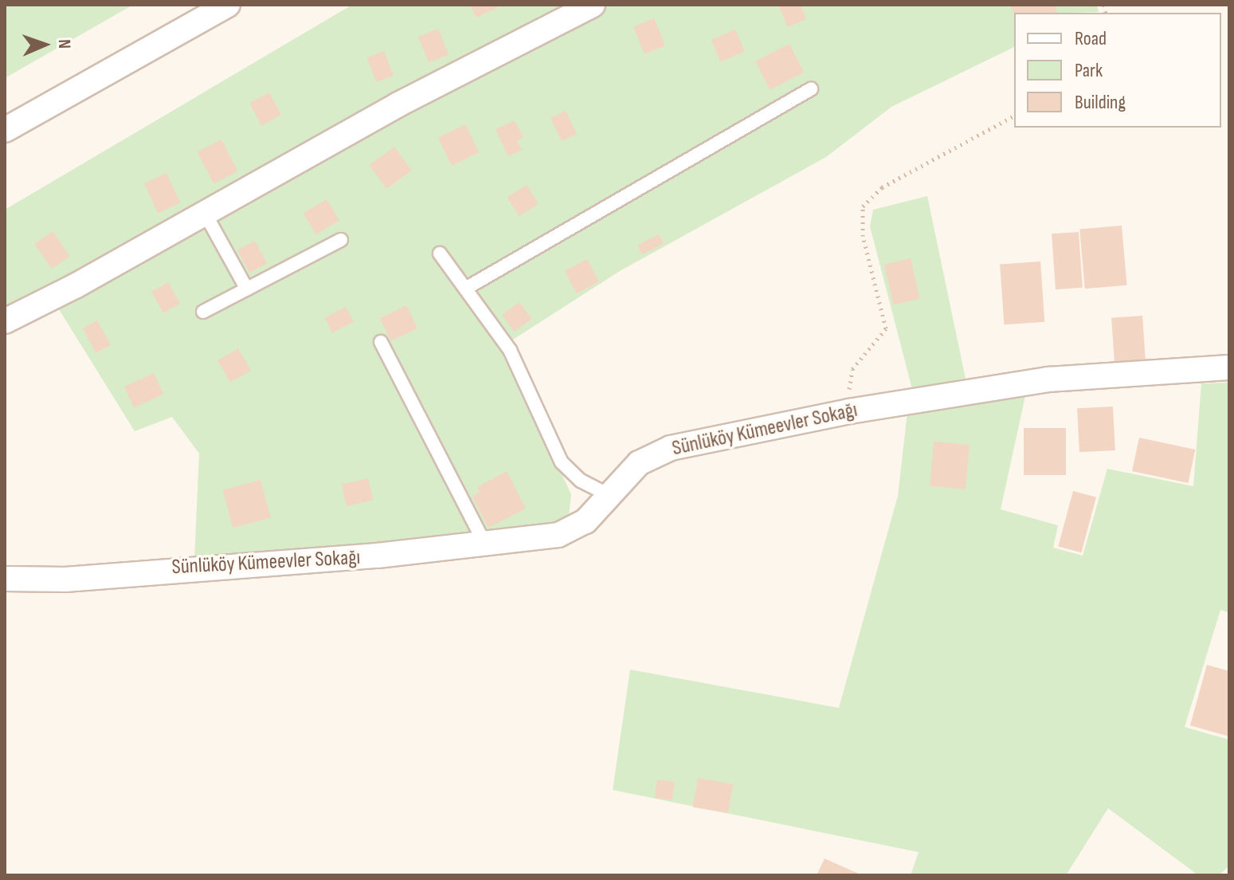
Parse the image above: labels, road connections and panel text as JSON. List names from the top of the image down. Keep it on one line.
{"streets":{"street":["Sünlüköy Kümeevler Sokağı"]},"legend":["Road","Park","Building"],"north":"right"}
